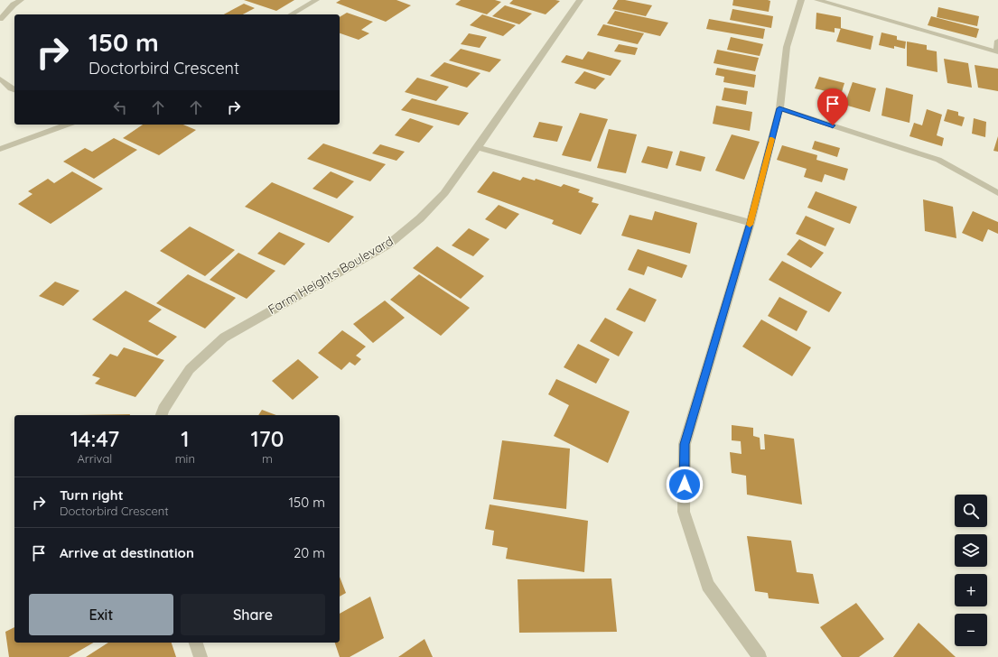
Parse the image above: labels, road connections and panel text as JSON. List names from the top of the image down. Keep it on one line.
{"streets":{"street":["Farm Heights Boulevard"]},"page":{"turn":["150 m","Doctorbird Crescent"],"eta":["14:47","Arrival","1","min","170","m"],"list":[{"name":"Turn right","note":"Doctorbird Crescent","value":"150 m"},{"name":"Arrive at destination","value":"20 m"}],"map_buttons":["+","−"],"buttons":["Exit","Share"]}}
